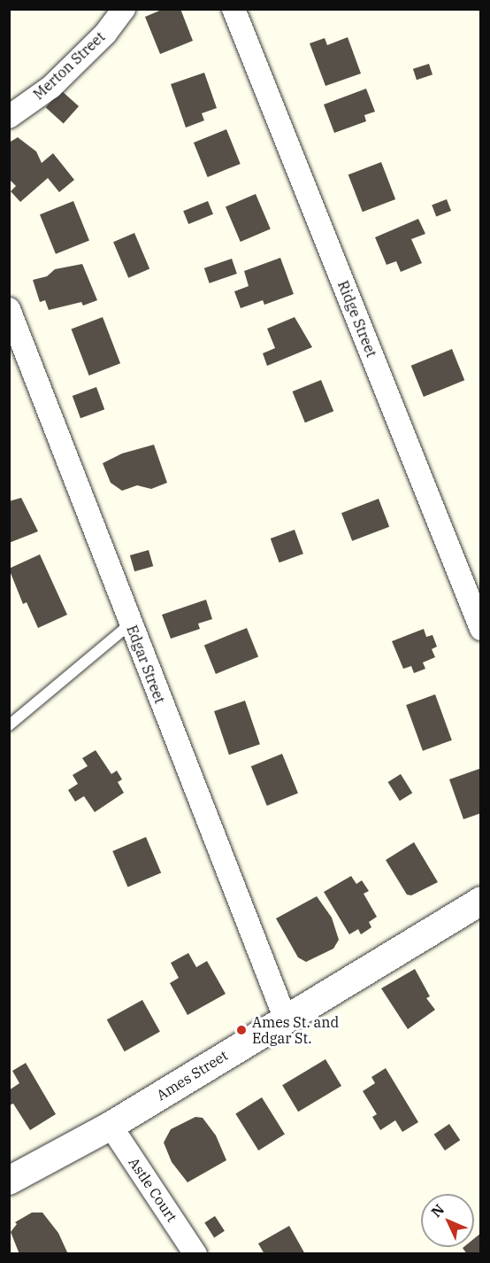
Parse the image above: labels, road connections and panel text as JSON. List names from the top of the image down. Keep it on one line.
{"streets":{"street":["Merton Street","Ridge Street","Edgar Street","Ames Street","Astle Court"]},"crossings":[["Edgar Street","Ames Street"],["Ames Street","Astle Court"]],"places":["Ames St. and Edgar St."],"north":"top left"}
